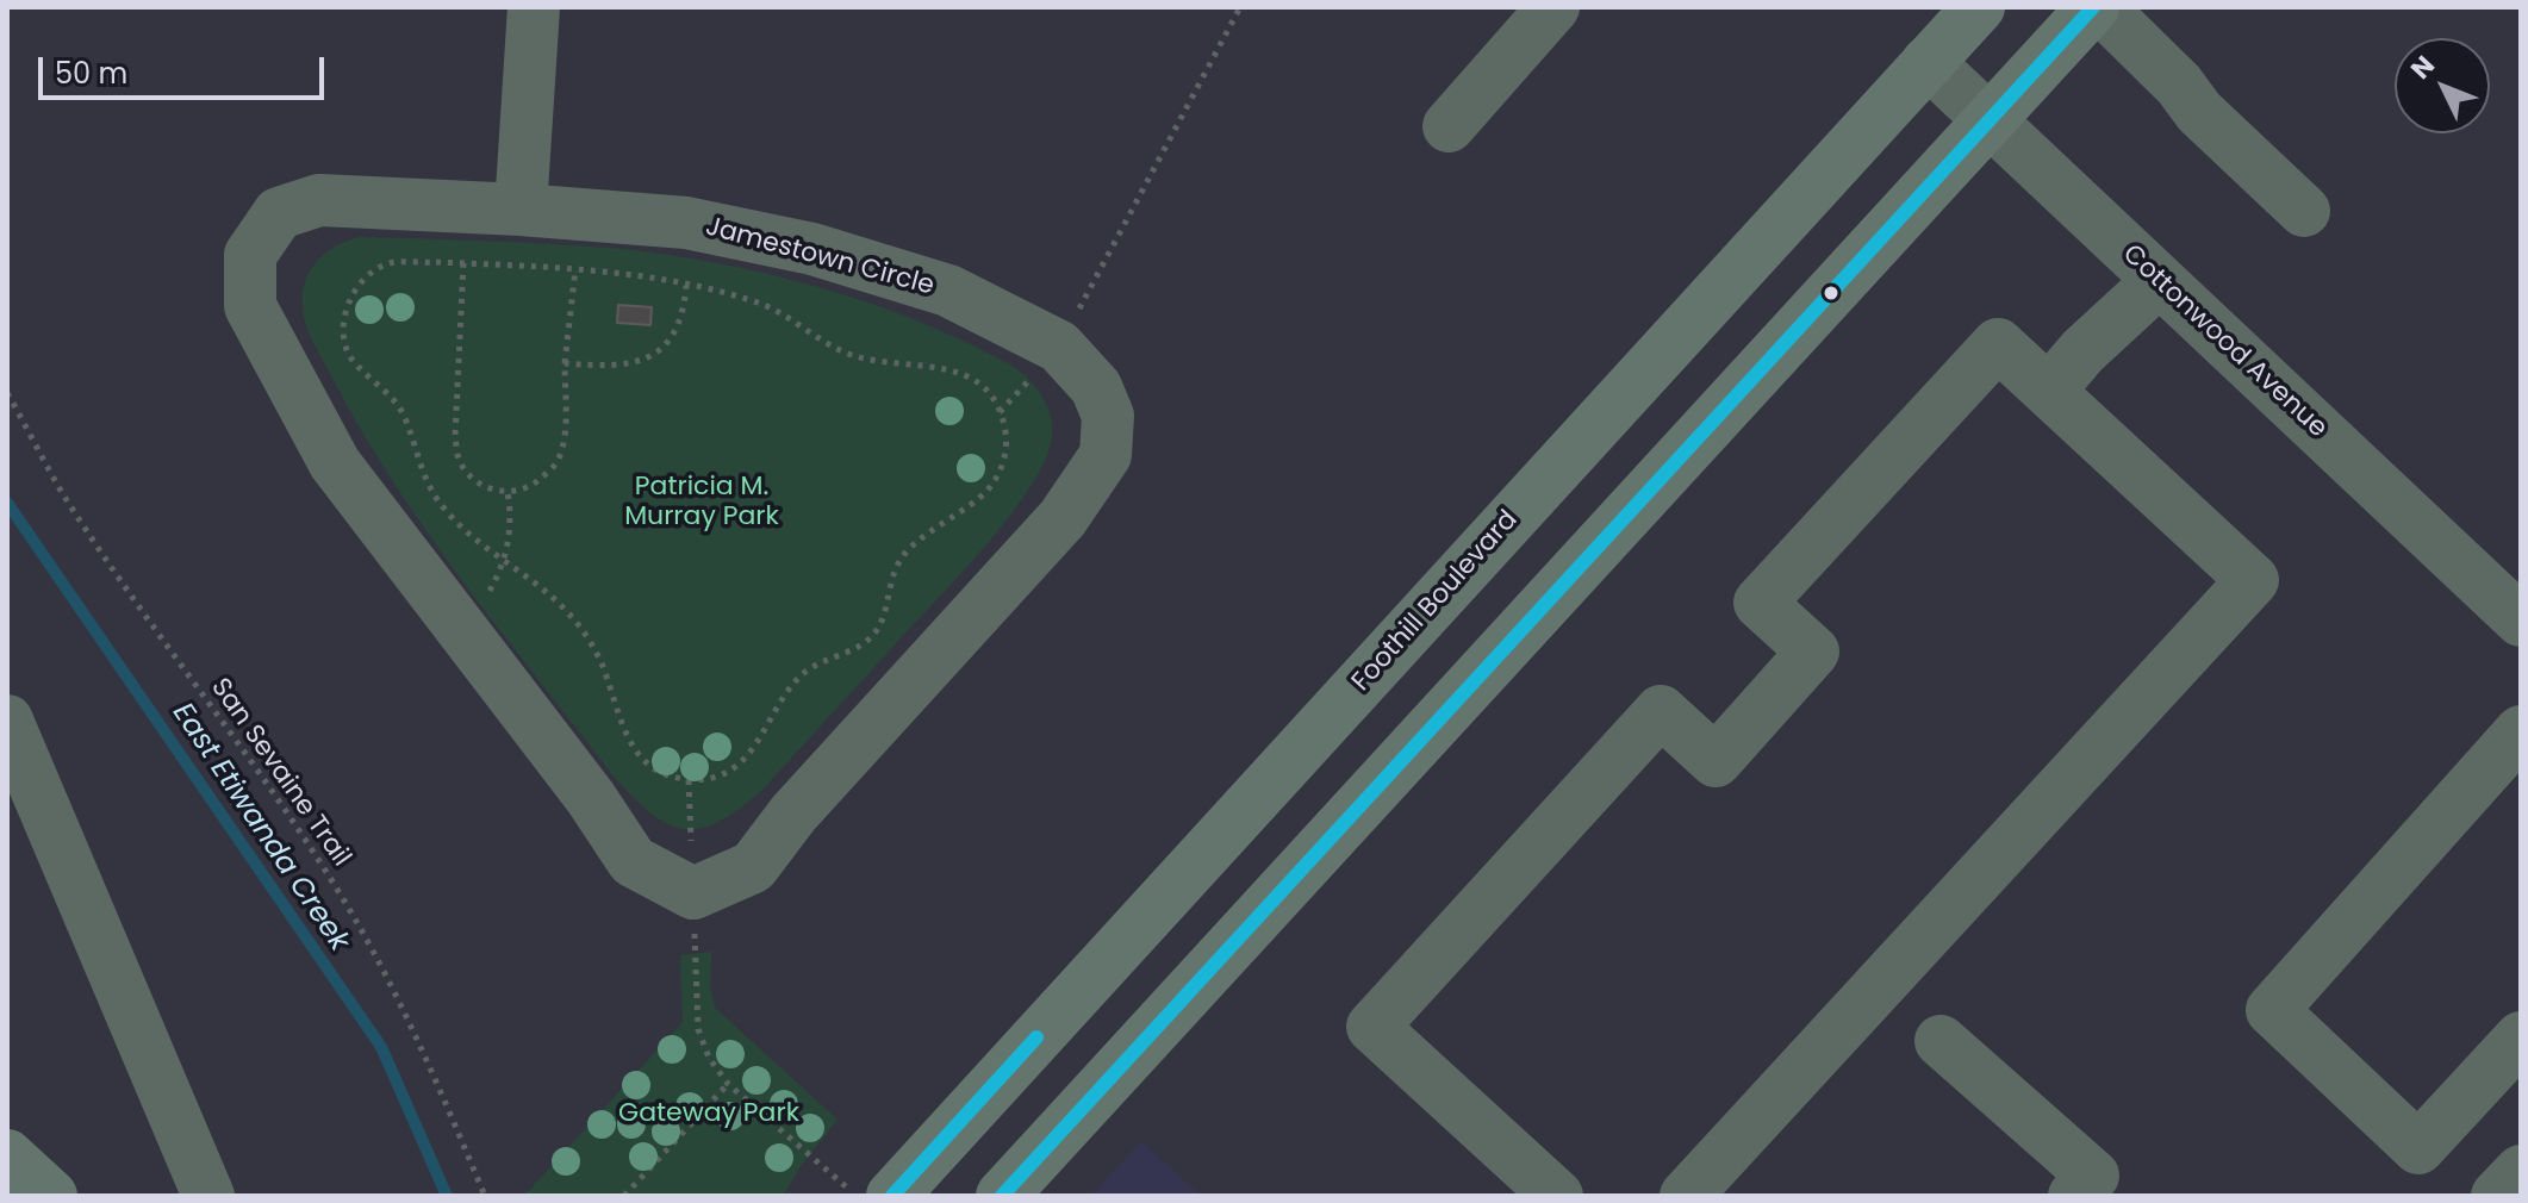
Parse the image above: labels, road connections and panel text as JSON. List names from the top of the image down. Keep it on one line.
{"streets":{"main road":["Foothill Boulevard"],"street":["Jamestown Circle","Cottonwood Avenue"],"path":["San Sevaine Trail"]},"crossings":[["Cottonwood Avenue","Foothill Boulevard"]],"water":["East Etiwanda Creek"],"parks":["Patricia M. Murray Park","Gateway Park"],"scale_bar":"50 m","north":"top left"}
